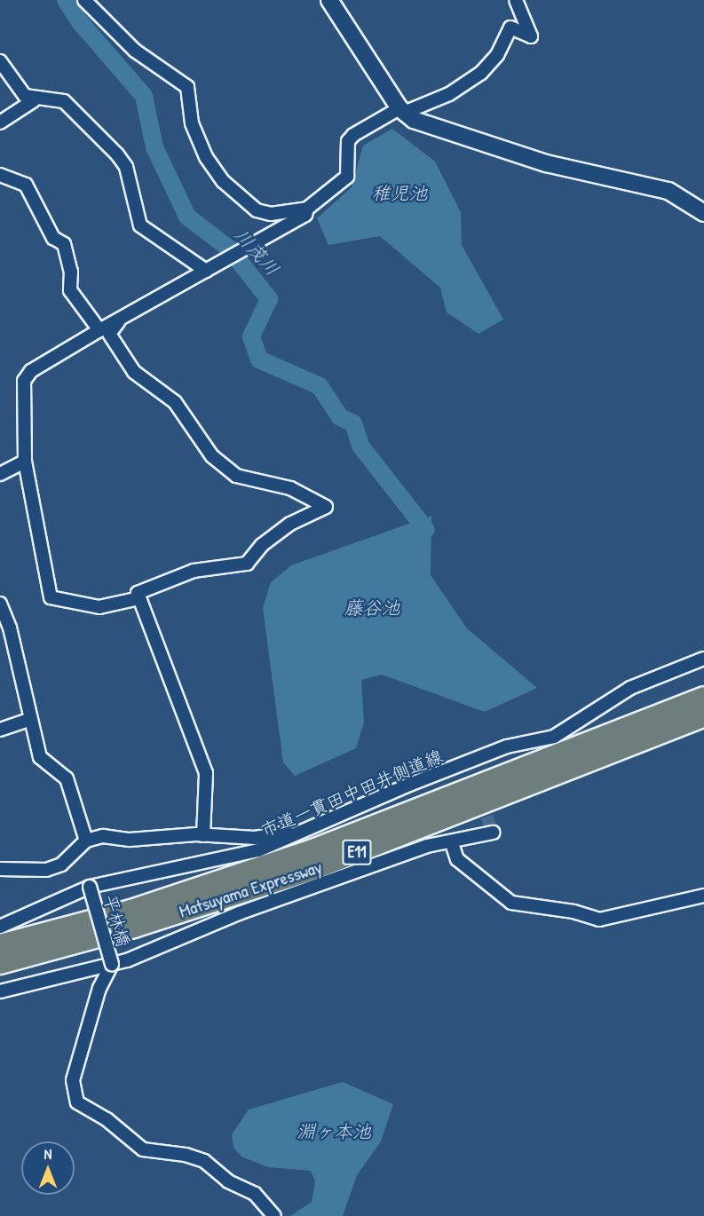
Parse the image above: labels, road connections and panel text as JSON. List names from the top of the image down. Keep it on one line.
{"streets":{"highway":["E11","Matsuyama Expressway"],"street":["市道一貫田中田井側道線","平林橋"]},"crossings":[["市道一貫田中田井側道線","平林橋"]],"water":["稚児池","川茂川","藤谷池","淵ヶ本池"],"north":"top"}
